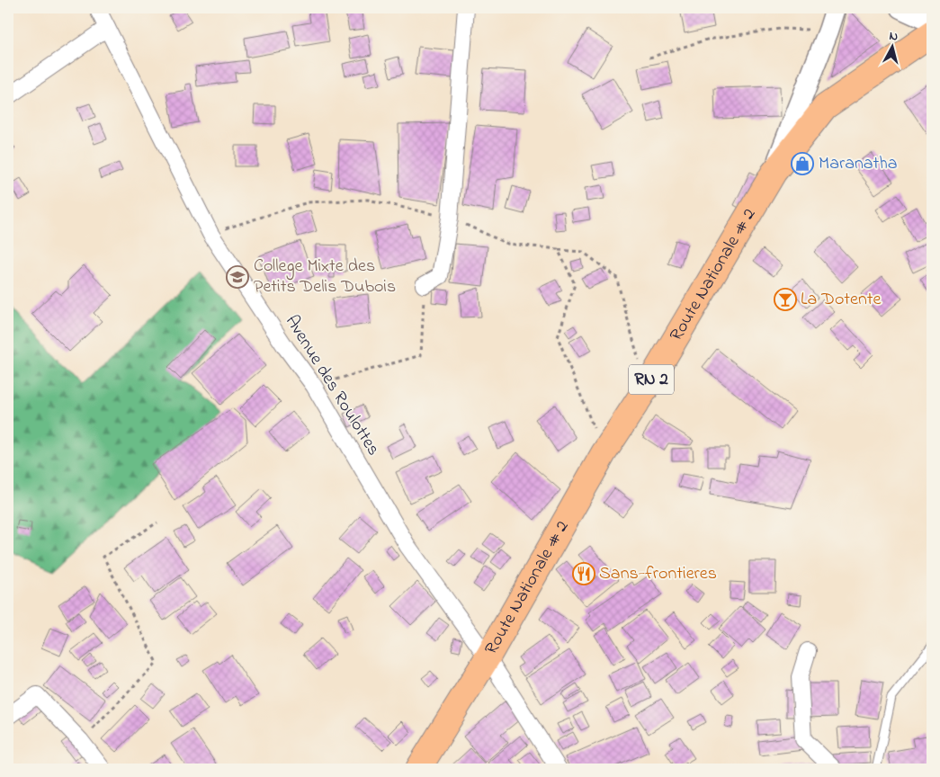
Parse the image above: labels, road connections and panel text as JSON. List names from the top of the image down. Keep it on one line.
{"streets":{"main road":["Route Nationale # 2","RN 2"],"street":["Avenue des Roulottes"]},"crossings":[["Route Nationale # 2","Avenue des Roulottes"]],"places":{"shop":["Maranatha"],"school or university":["College Mixte des Petits Delis Dubois"],"bar":["La Dotente"],"restaurant":["Sans-frontieres"]},"north":"top"}
